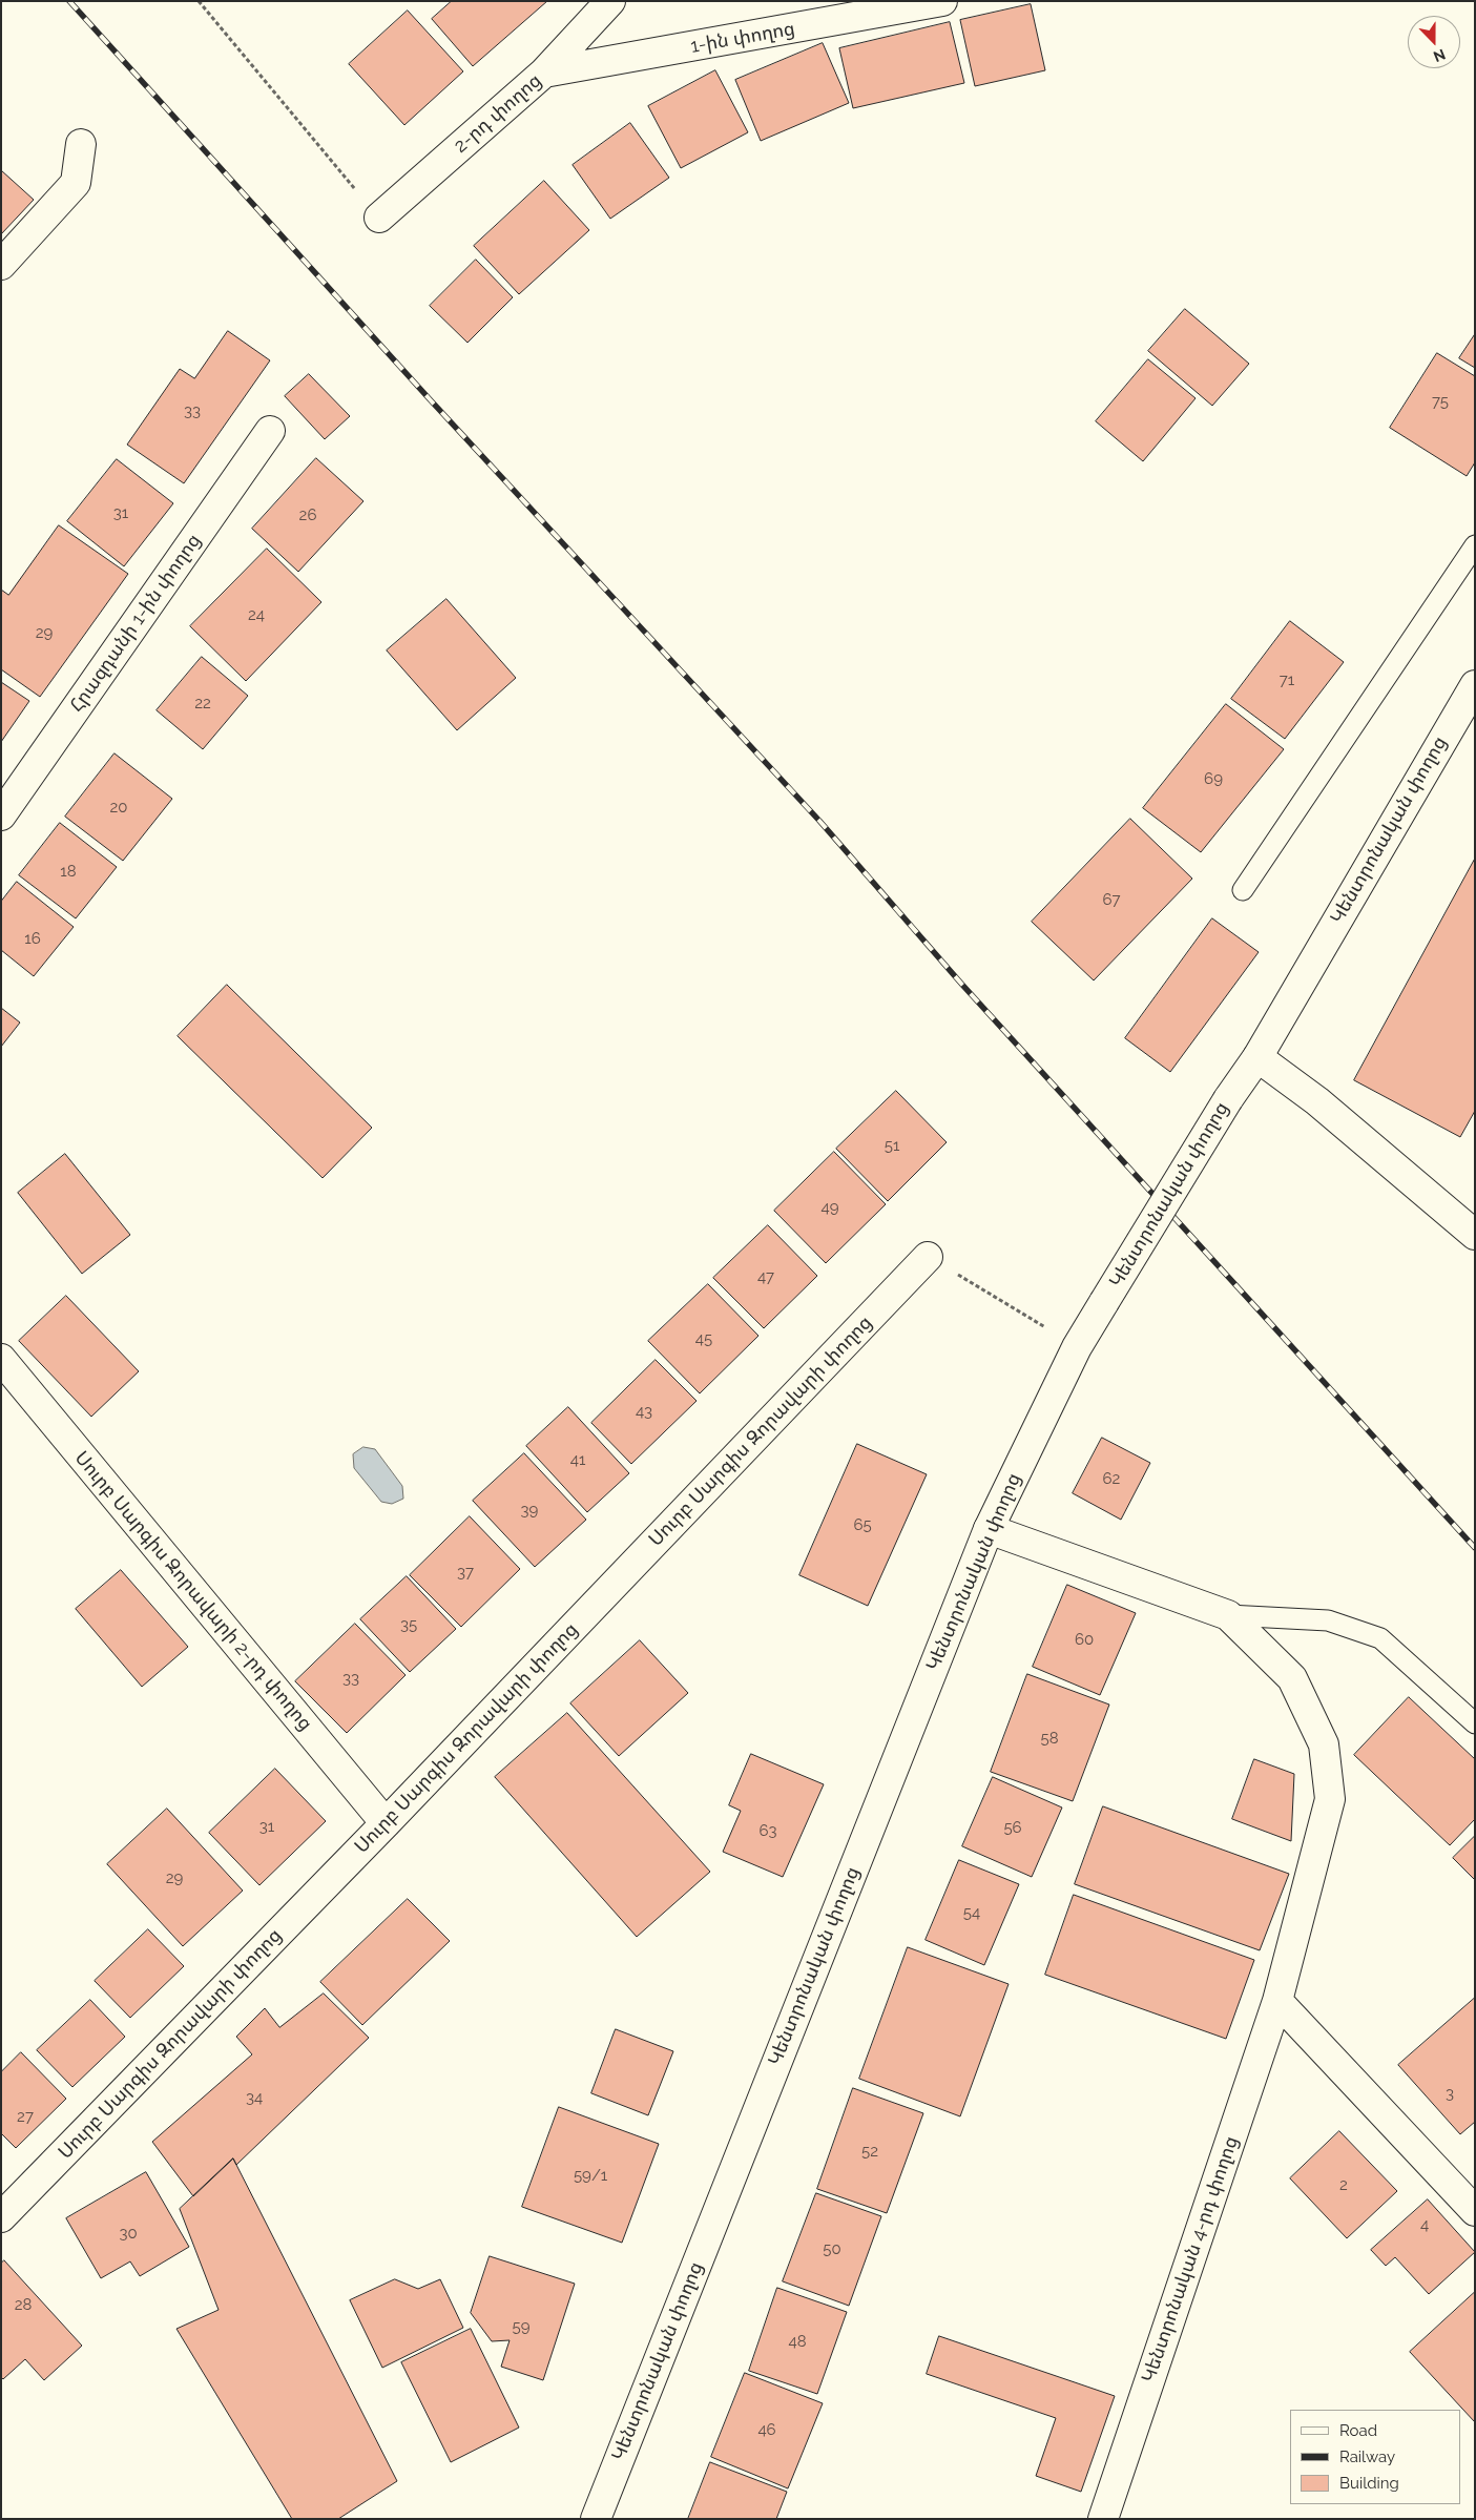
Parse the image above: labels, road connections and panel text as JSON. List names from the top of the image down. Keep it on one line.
{"streets":{"street":["1-ին փողոց","2-րդ փողոց","Հրազդանի 1-ին փողոց","Կենտրոնական փողոց","Սուրբ Սարգիս Զորավարի փողոց","Սուրբ Սարգիս Զորավարի 2-րդ փողոց","Կենտրոնական 4-րդ փողոց"]},"crossings":[["1-ին փողոց","2-րդ փողոց"],["Սուրբ Սարգիս Զորավարի փողոց","Սուրբ Սարգիս Զորավարի 2-րդ փողոց"]],"house_numbers":["75","33","31","26","24","29","71","22","69","20","18","67","16","51","49","47","45","43","41","62","39","65","37","35","60","33","58","31","56","63","29","54","3","34","27","52","59/1","2","4","30","50","28","59","48","46"],"legend":["Road","Railway","Building"],"north":"bottom"}
